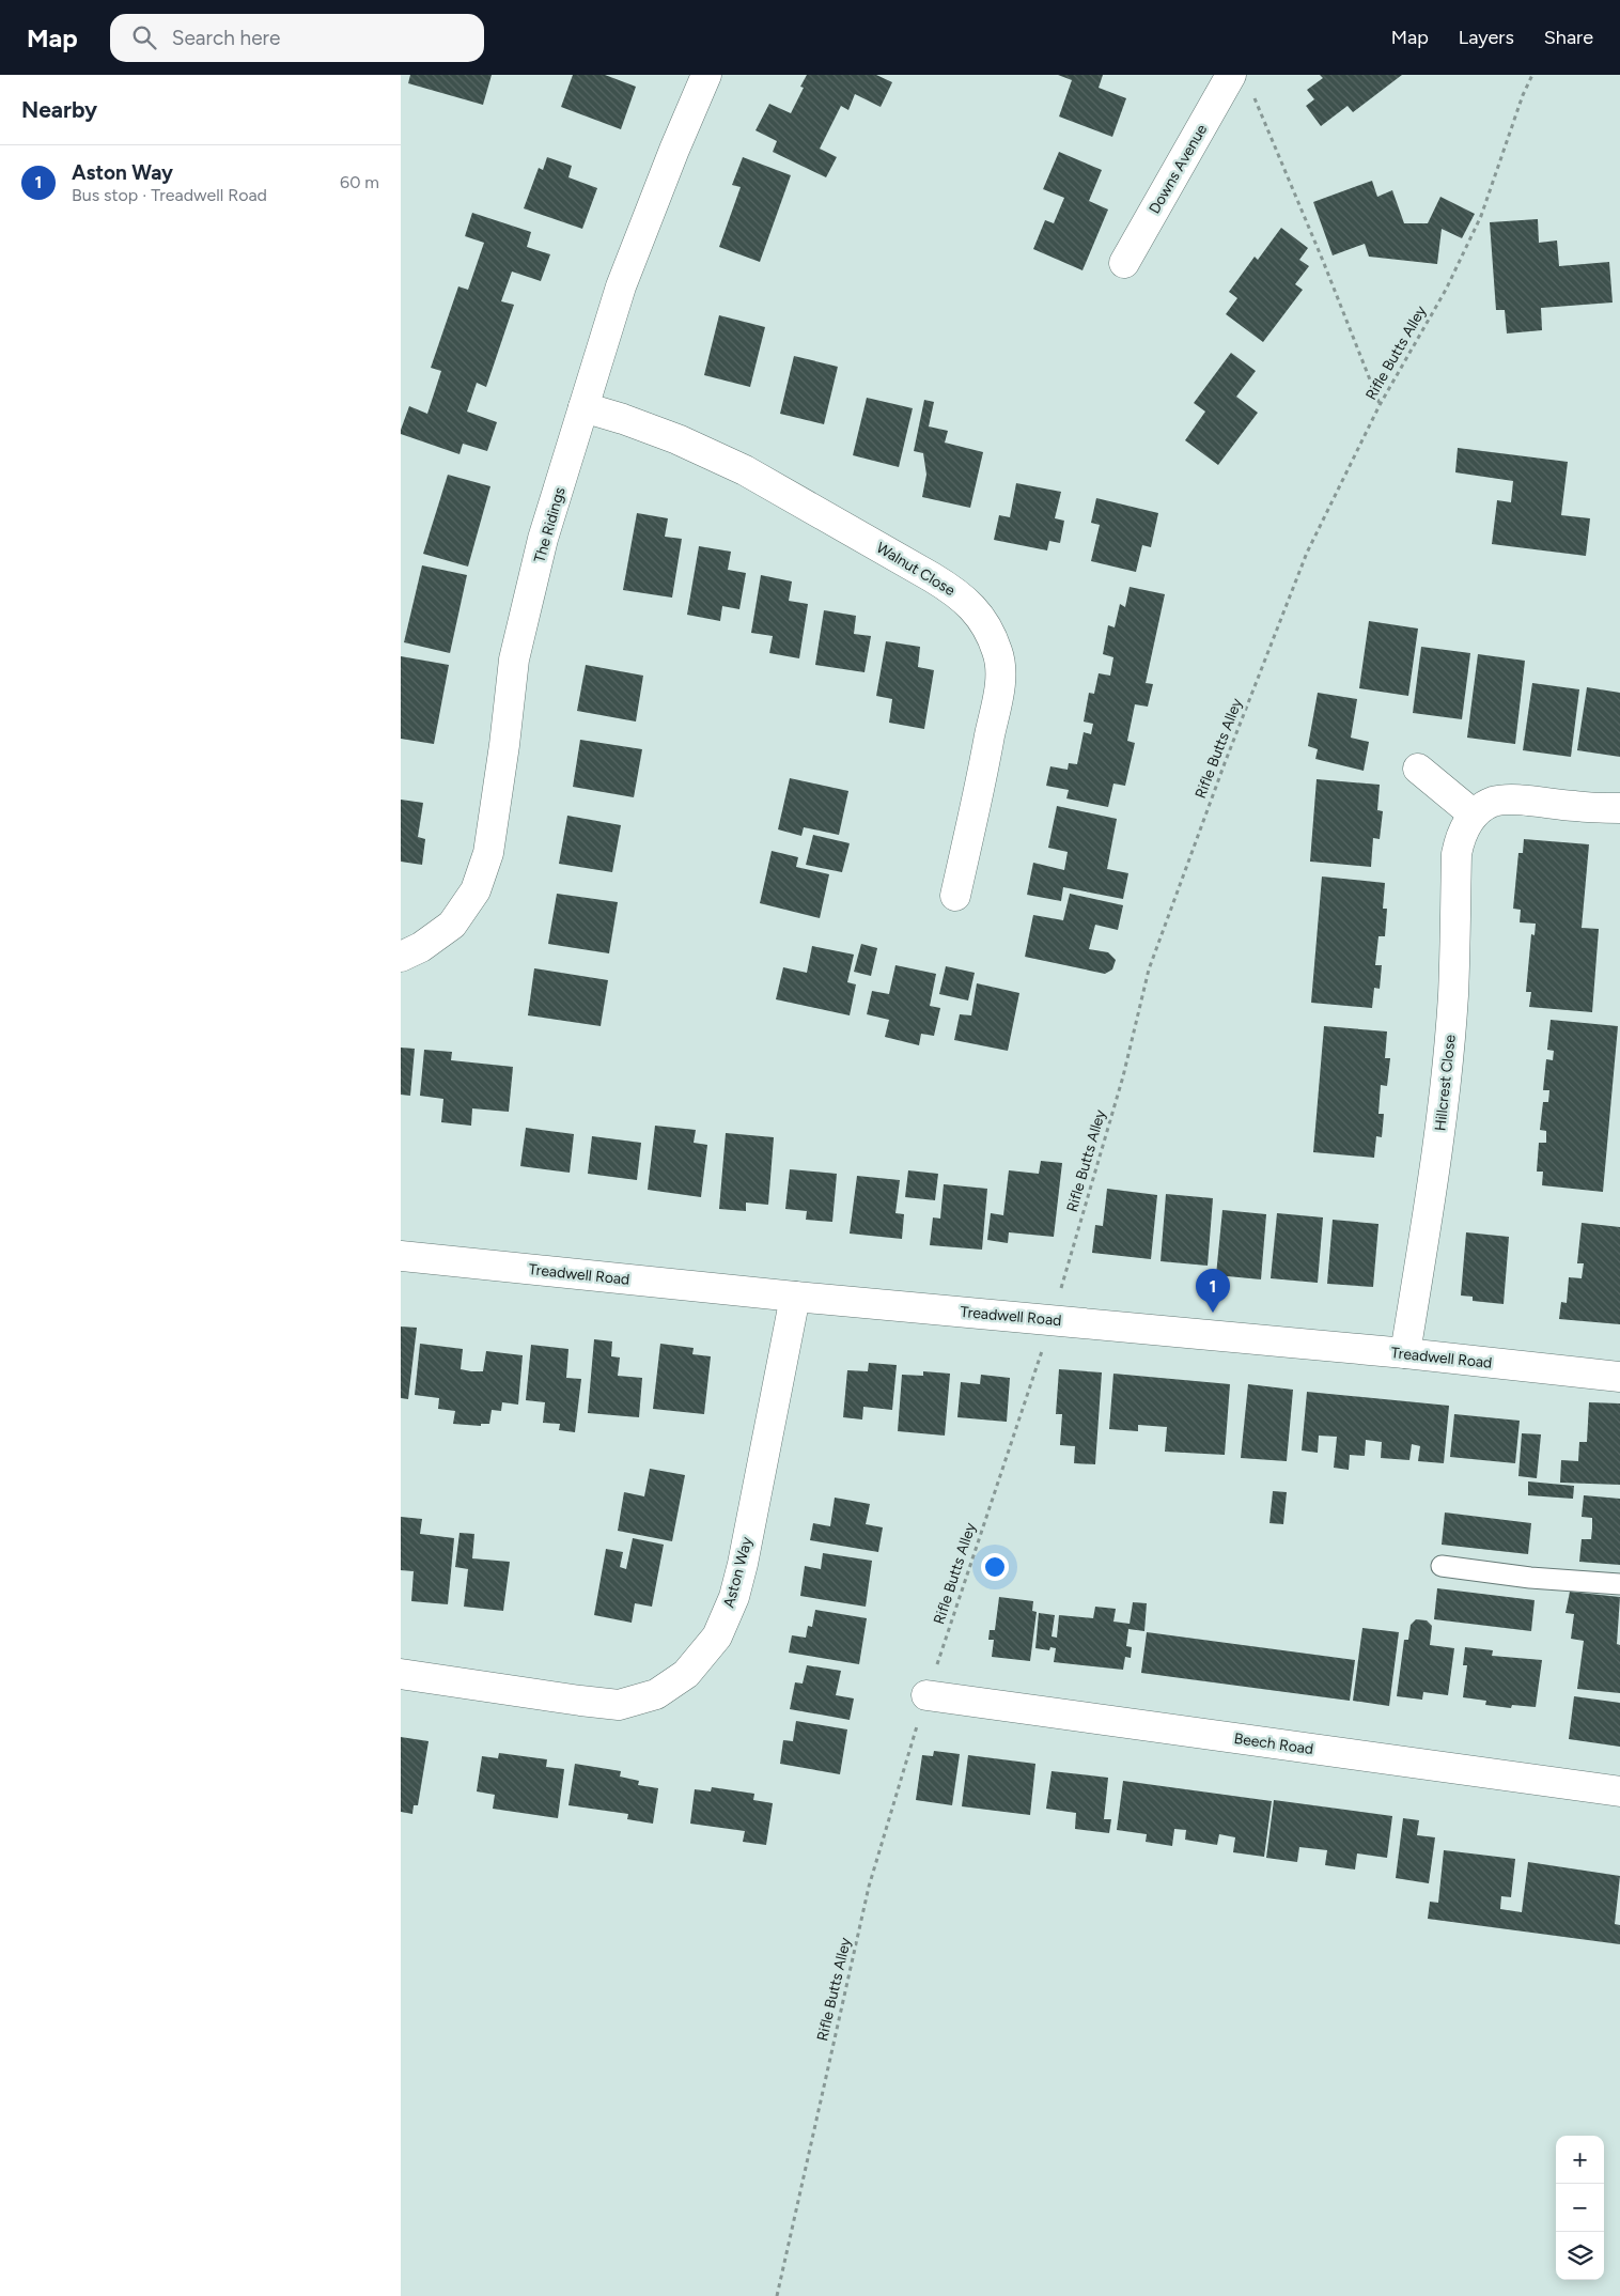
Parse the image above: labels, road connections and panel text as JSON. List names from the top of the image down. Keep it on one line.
{"streets":{"street":["Downs Avenue","The Ridings","Walnut Close","Hillcrest Close","Treadwell Road","Aston Way","Beech Road"],"path":["Rifle Butts Alley"]},"crossings":[["Rifle Butts Alley","Treadwell Road"],["Rifle Butts Alley","Beech Road"],["The Ridings","Walnut Close"],["Hillcrest Close","Treadwell Road"],["Treadwell Road","Aston Way"]],"page":{"header":"Map","search":"Search here","nav":["Map","Layers","Share"],"heading":"Nearby","list":[{"mark":"1","name":"Aston Way","note":"Bus stop · Treadwell Road","value":"60 m"}],"pins":"1","map_buttons":["+","−"]}}
